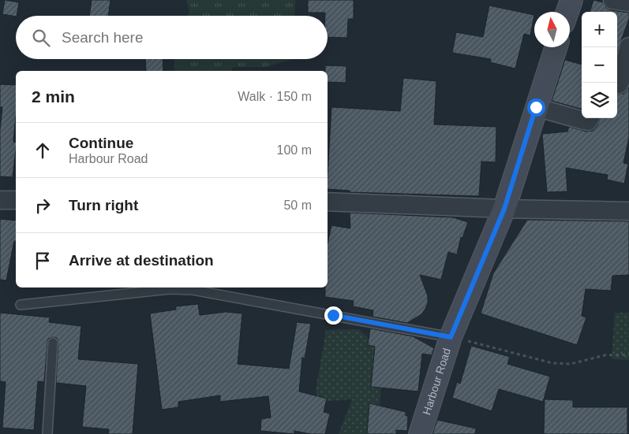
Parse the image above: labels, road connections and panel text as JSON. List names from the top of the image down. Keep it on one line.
{"streets":{"street":["Harbour Road"]},"north":"top","page":{"map_buttons":["+","−"],"search":"Search here","heading":["2 min","Walk · 150 m"],"list":[["Continue","Harbour Road","100 m"],["Turn right","50 m"],"Arrive at destination"]}}
